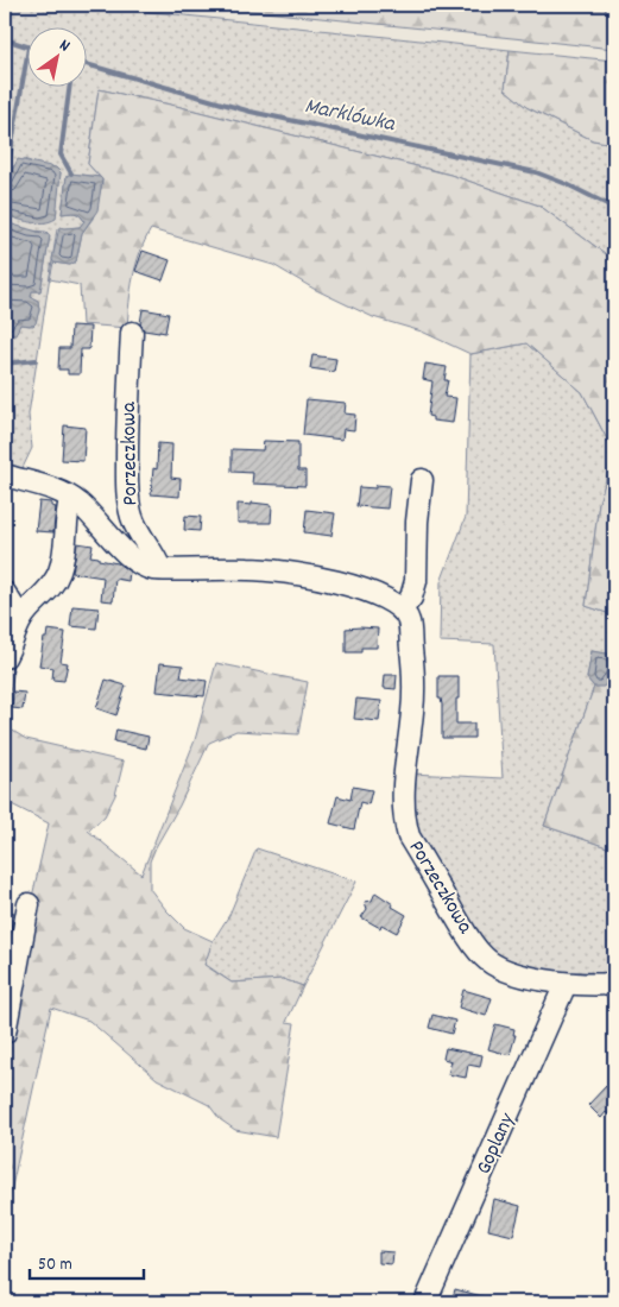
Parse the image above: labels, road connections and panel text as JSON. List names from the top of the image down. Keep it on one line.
{"streets":{"street":["Porzeczkowa","Goplany"]},"crossings":[["Porzeczkowa","Goplany"]],"water":["Marklówka"],"scale_bar":"50 m","north":"top right"}
